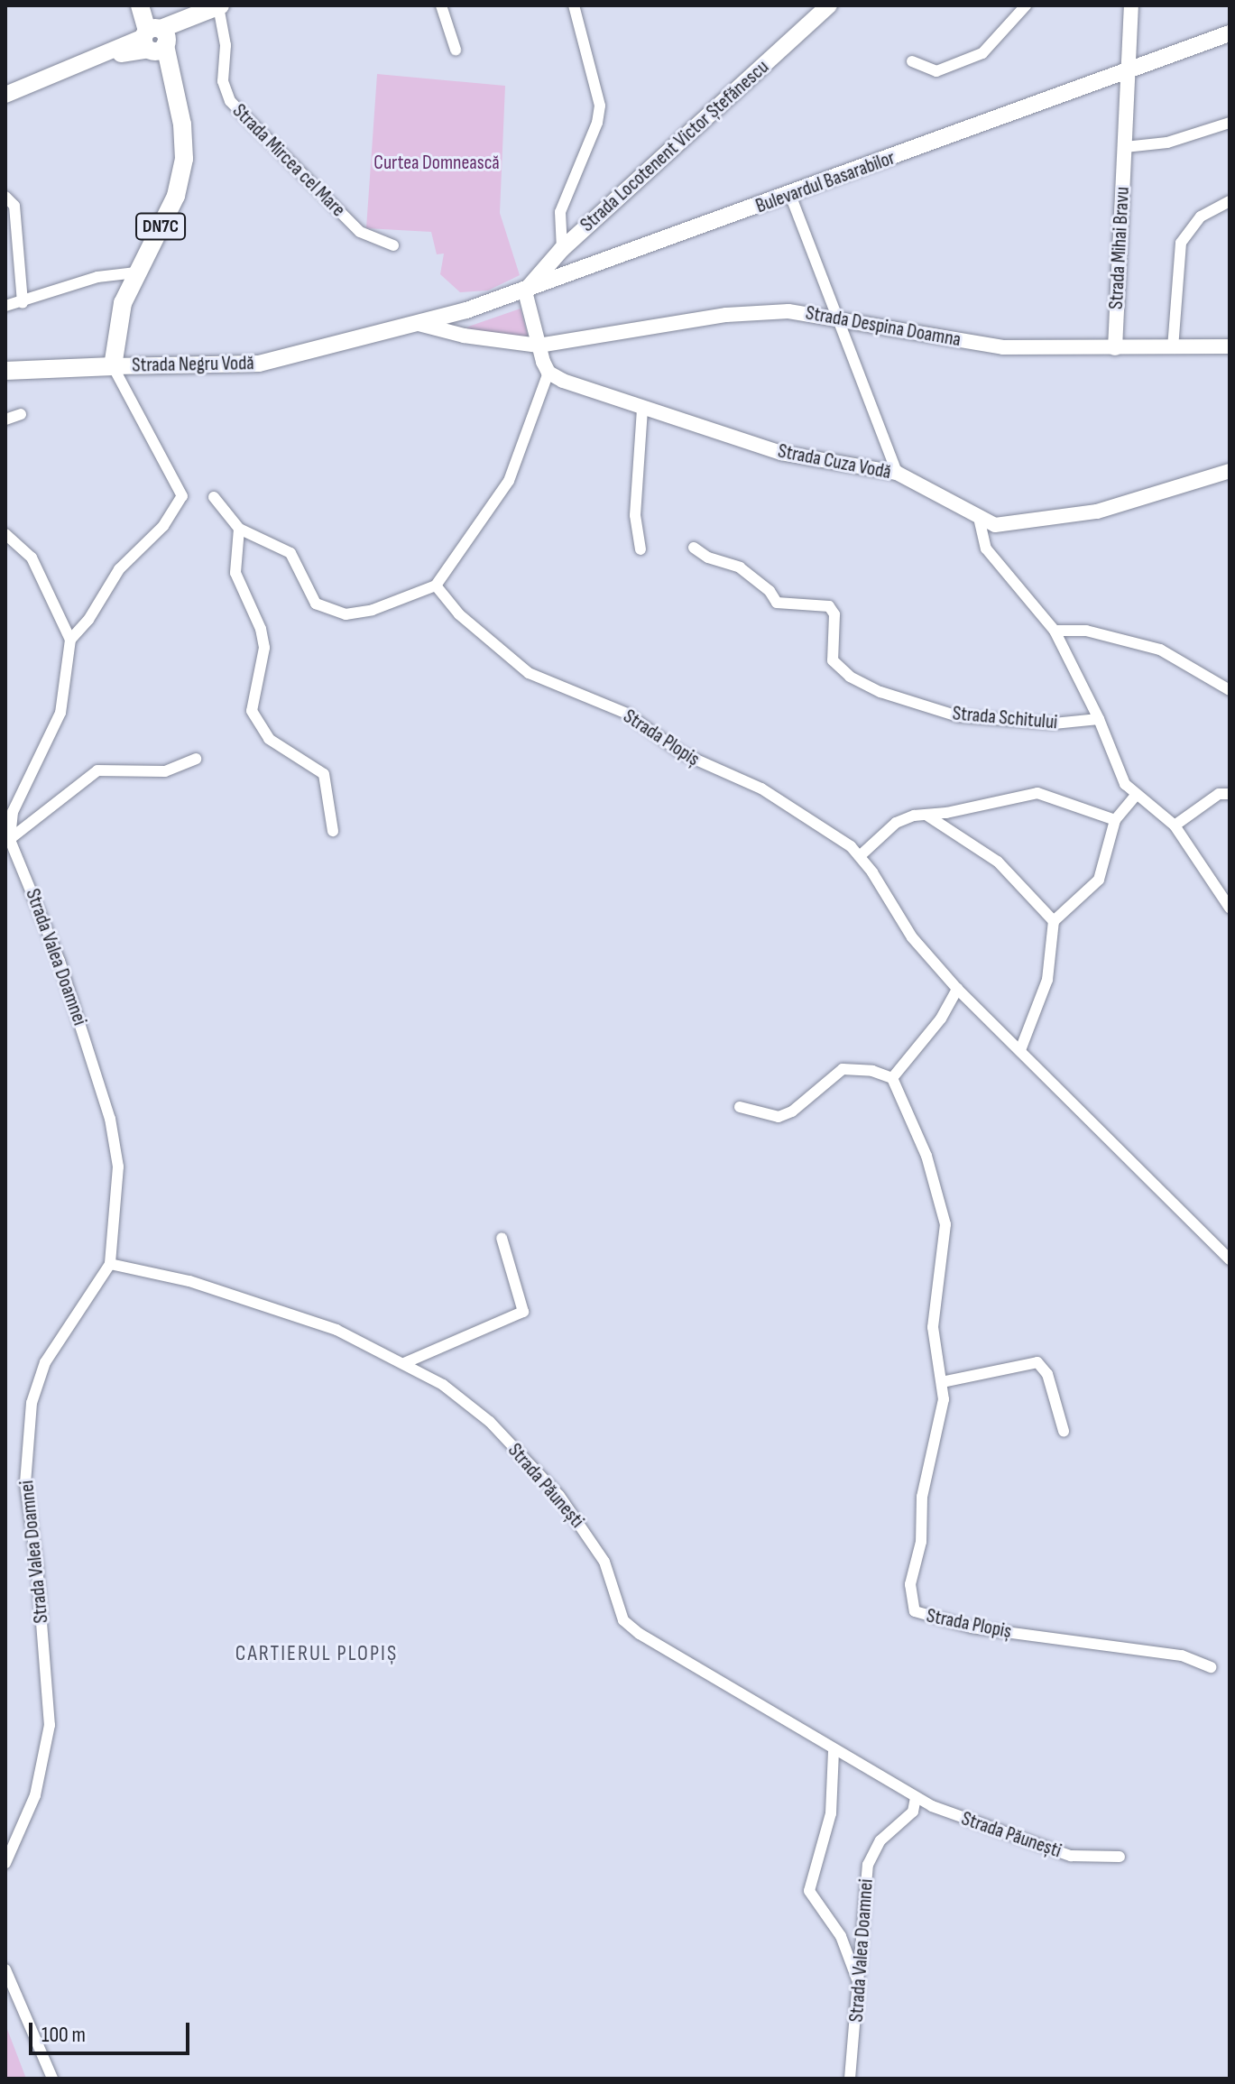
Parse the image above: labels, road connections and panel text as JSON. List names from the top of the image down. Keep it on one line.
{"streets":{"main road":["Strada Locotenent Victor Ștefănescu","Bulevardul Basarabilor","DN7C","Strada Negru Vodă"],"street":["Strada Mircea cel Mare","Strada Mihai Bravu","Strada Despina Doamna","Strada Cuza Vodă","Strada Schitului","Strada Plopiș","Strada Valea Doamnei","Strada Păunești"]},"crossings":[["Strada Locotenent Victor Ștefănescu","Bulevardul Basarabilor"],["Bulevardul Basarabilor","Strada Mihai Bravu"],["Bulevardul Basarabilor","Strada Despina Doamna"],["Bulevardul Basarabilor","Strada Negru Vodă"],["DN7C","Strada Negru Vodă"],["Strada Mihai Bravu","Strada Despina Doamna"],["Strada Despina Doamna","Strada Negru Vodă"],["Strada Valea Doamnei","Strada Păunești"]],"districts":["CARTIERUL PLOPIȘ"],"parks":["Curtea Domnească"],"scale_bar":"100 m"}
